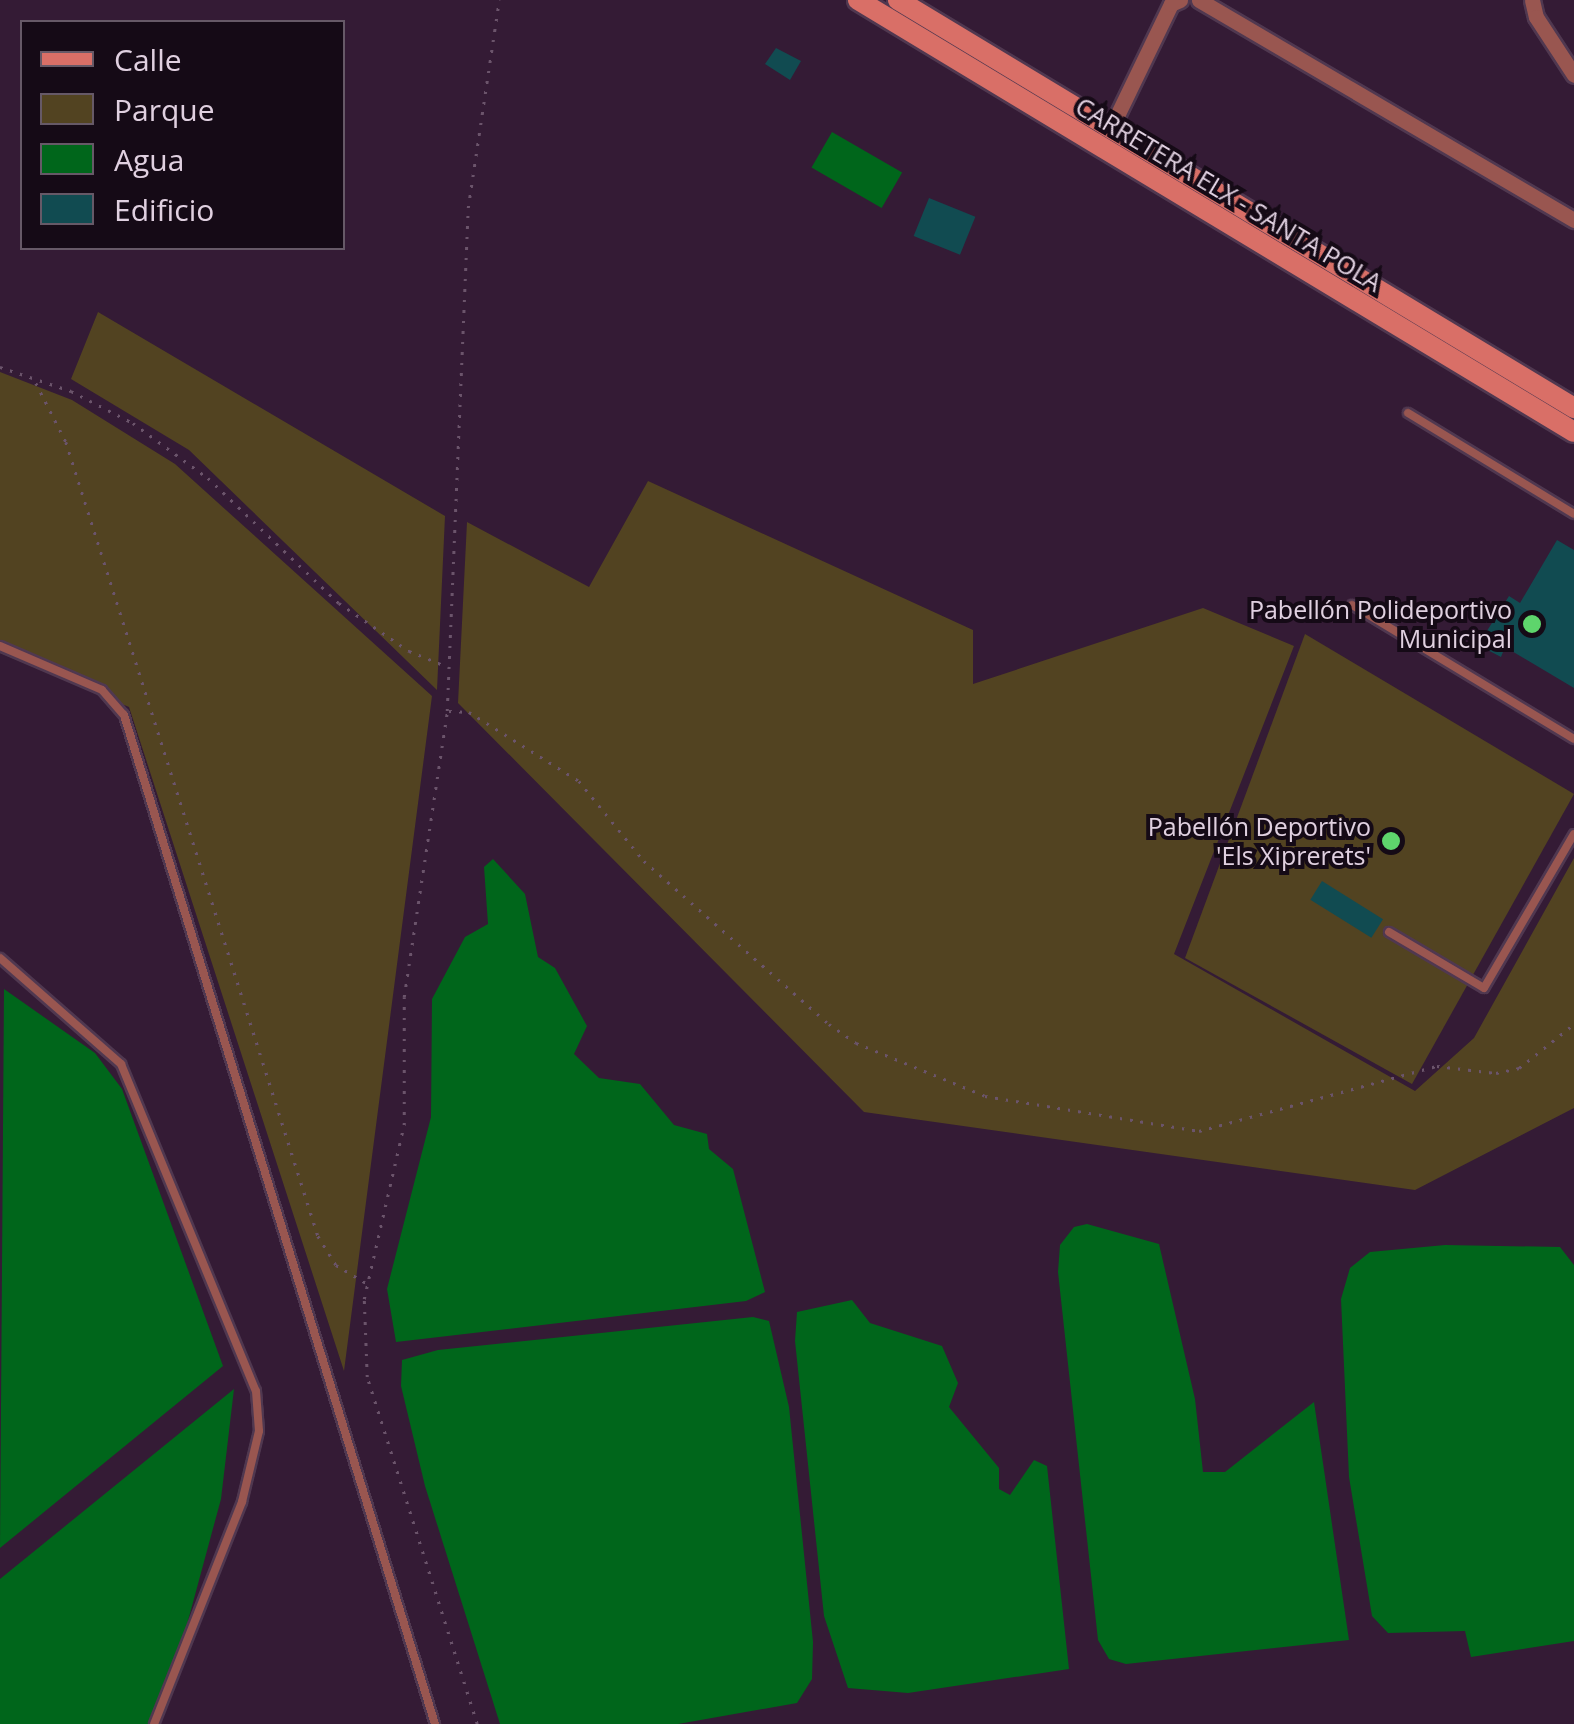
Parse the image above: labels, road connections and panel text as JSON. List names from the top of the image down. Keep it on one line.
{"streets":{"main road":["CARRETERA ELX - SANTA POLA"]},"places":["Pabellón Polideportivo Municipal","Pabellón Deportivo 'Els Xiprerets'"],"legend":["Calle","Parque","Agua","Edificio"]}
